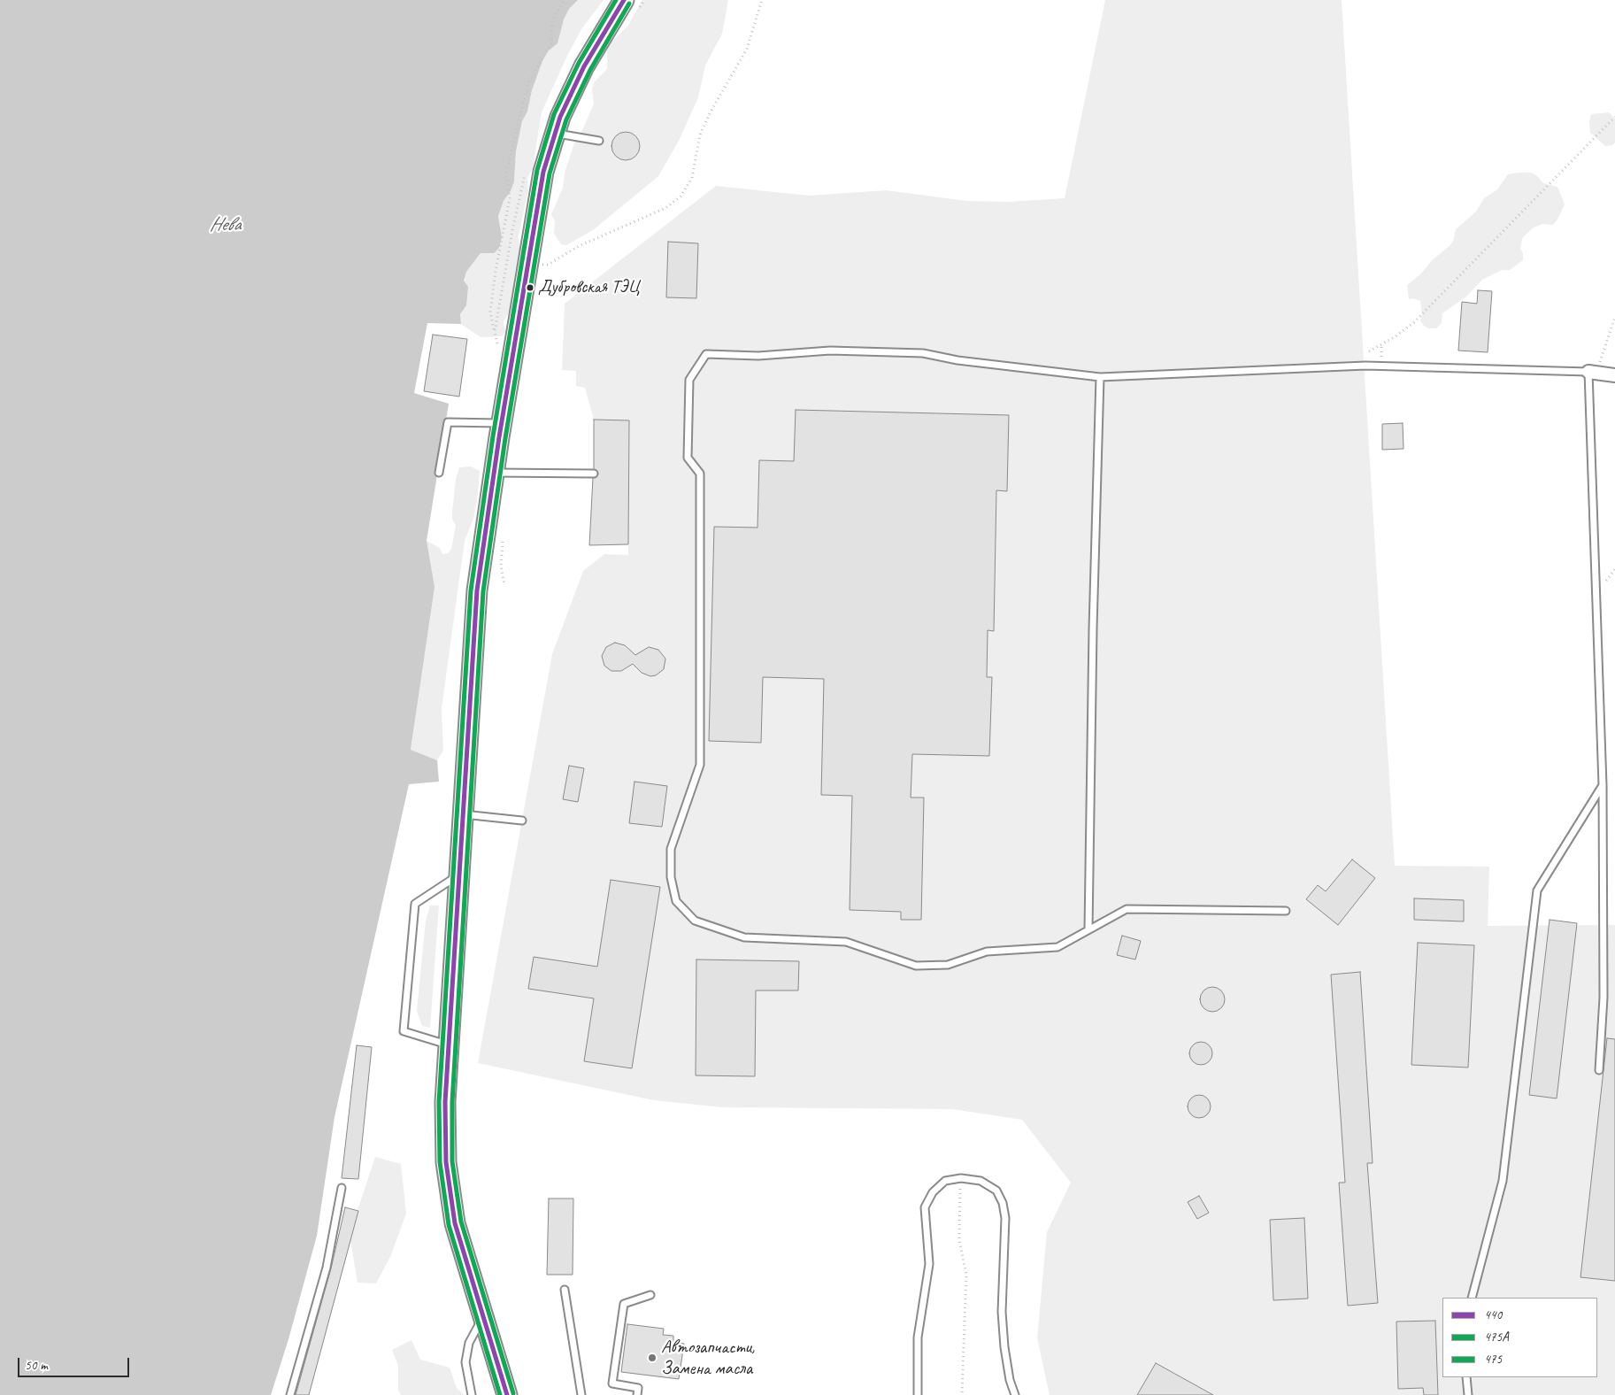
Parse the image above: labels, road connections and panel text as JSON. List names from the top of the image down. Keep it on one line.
{"water":["Нева"],"places":["Дубровская ТЭЦ","Автозапчасти, Замена масла"],"lines":["transit line 440","transit line 475","transit line 475А"],"legend":["440","475А","475"],"scale_bar":"50 m"}
